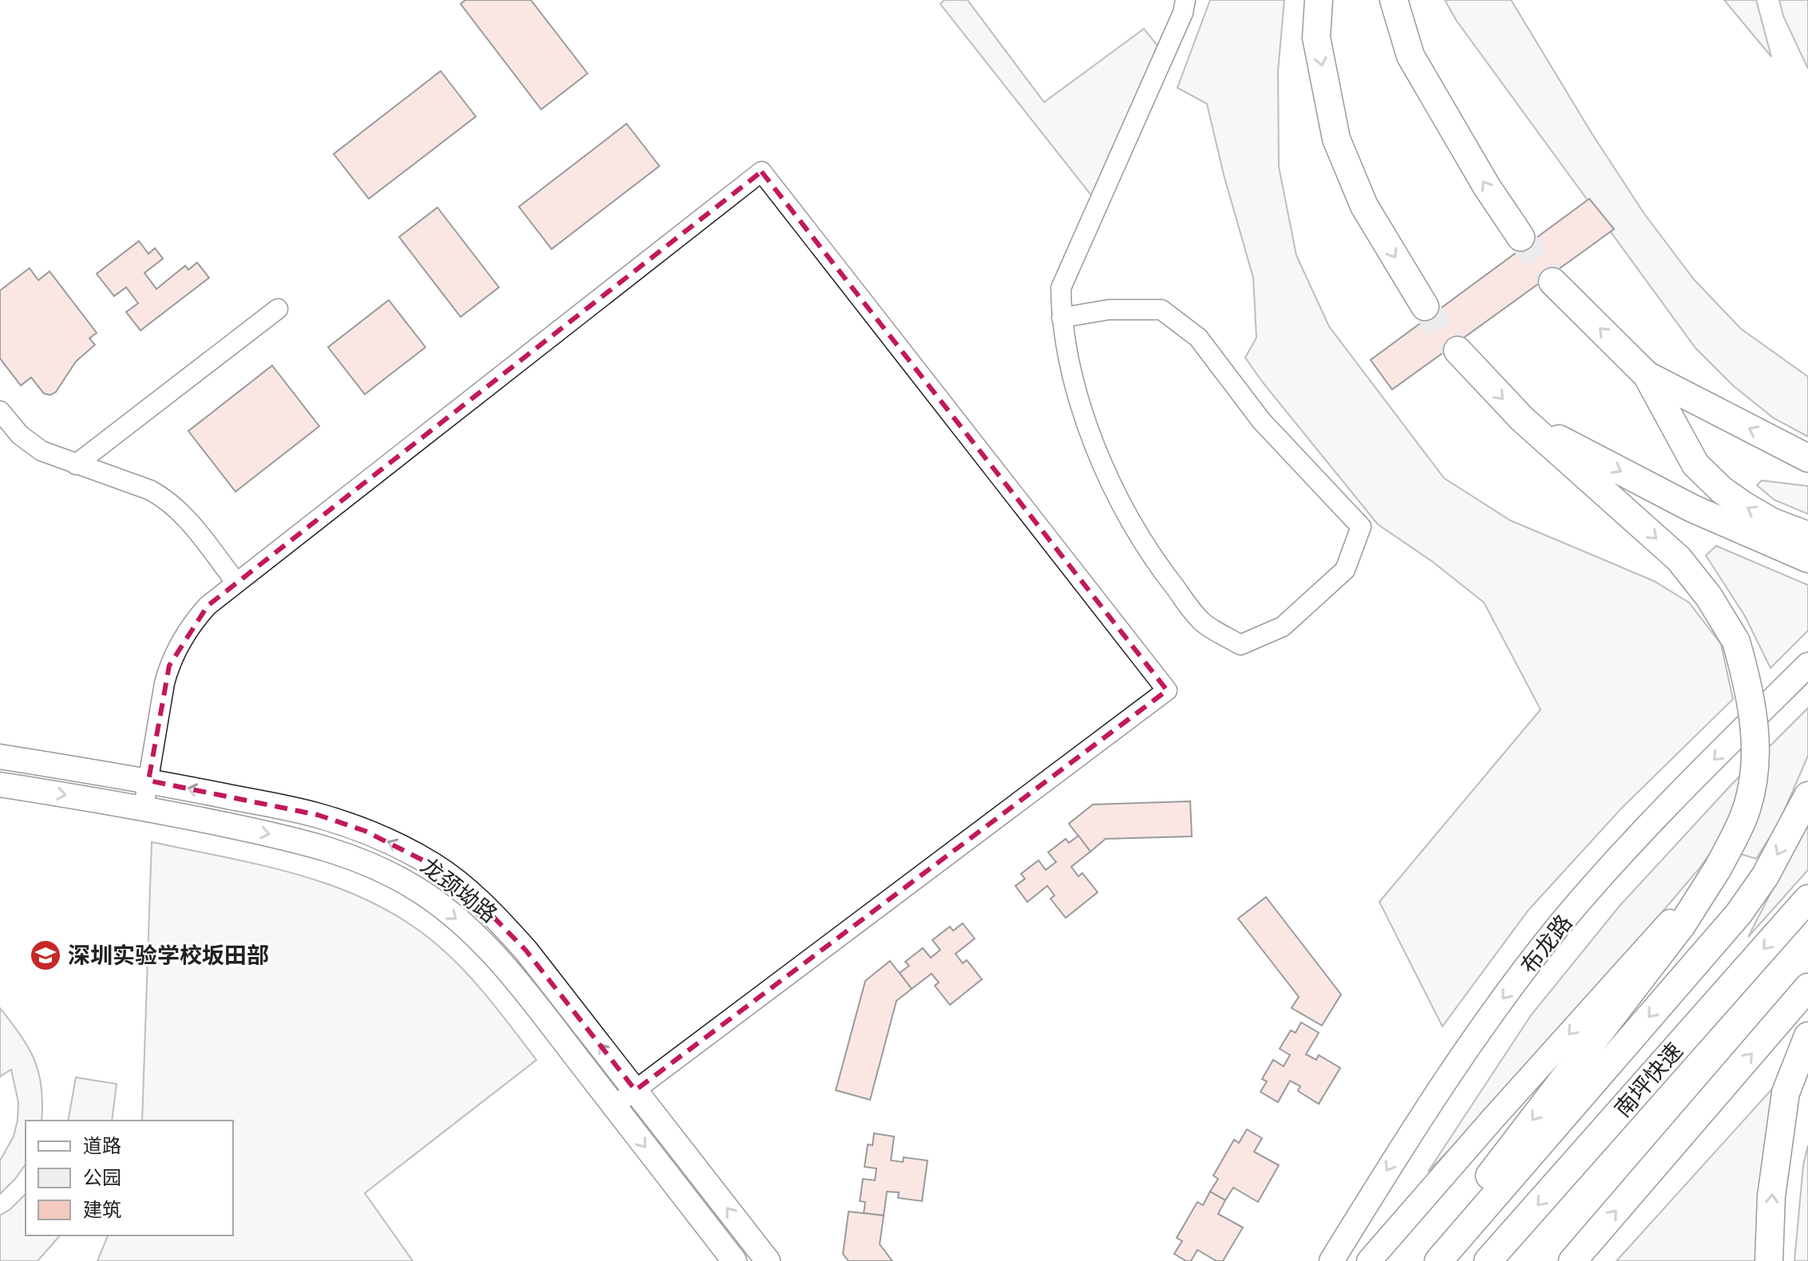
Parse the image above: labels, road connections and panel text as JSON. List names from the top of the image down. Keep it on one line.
{"streets":{"highway":["南坪快速"],"main road":["龙颈坳路","布龙路"]},"places":{"school or university":["深圳实验学校坂田部"]},"legend":["道路","公园","建筑"]}
